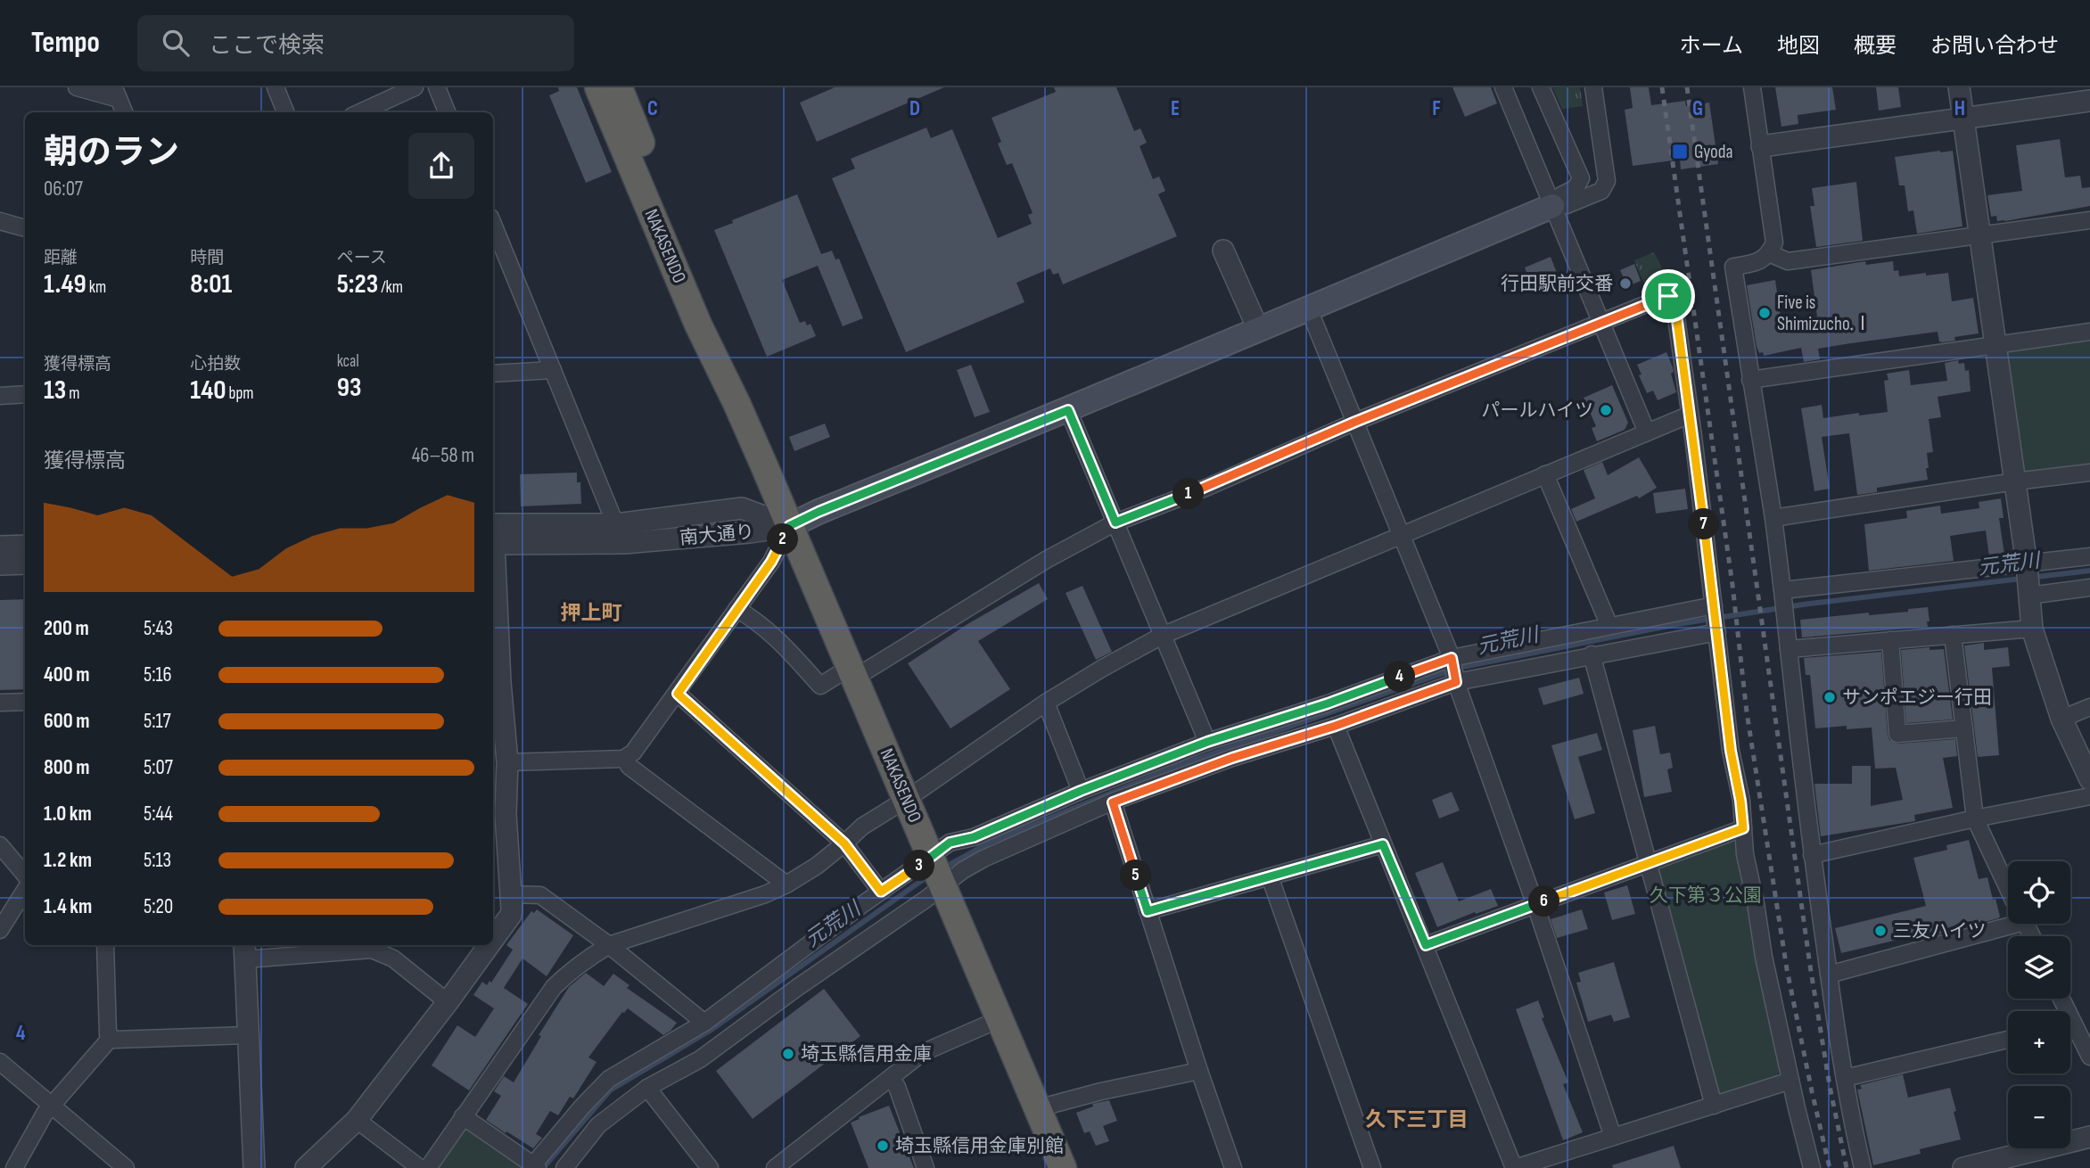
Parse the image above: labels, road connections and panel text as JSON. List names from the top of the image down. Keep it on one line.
{"streets":{"highway":["NAKASENDO"],"street":["南大通り"]},"crossings":[["NAKASENDO","南大通り"]],"districts":["押上町","久下三丁目"],"water":["元荒川"],"parks":["久下第３公園"],"places":{"transit":["Gyoda"],"other":["行田駅前交番","Five is Shimizucho.Ⅰ","パールハイツ","サンポエジー行田","三友ハイツ","埼玉縣信用金庫","埼玉縣信用金庫別館"]},"page":{"header":"Tempo","search":"ここで検索","nav":["ホーム","地図","概要","お問い合わせ"],"heading":["朝のラン","06:07"],"stats":[["距離","1.49 km"],["時間","8:01"],["ペース","5:23 /km"],["獲得標高","13 m"],["心拍数","140 bpm"],["kcal","93"]],"chart":["獲得標高","46–58 m"],"pins":["1","7","2","4","3","5","6"],"list":[{"name":"200 m","note":"5:43"},{"name":"400 m","note":"5:16"},{"name":"600 m","note":"5:17"},{"name":"800 m","note":"5:07"},{"name":"1.0 km","note":"5:44"},{"name":"1.2 km","note":"5:13"},{"name":"1.4 km","note":"5:20"}],"map_buttons":["+","−"]},"grid":{"columns":["C","D","E","F","G","H"],"rows":["4"]}}
